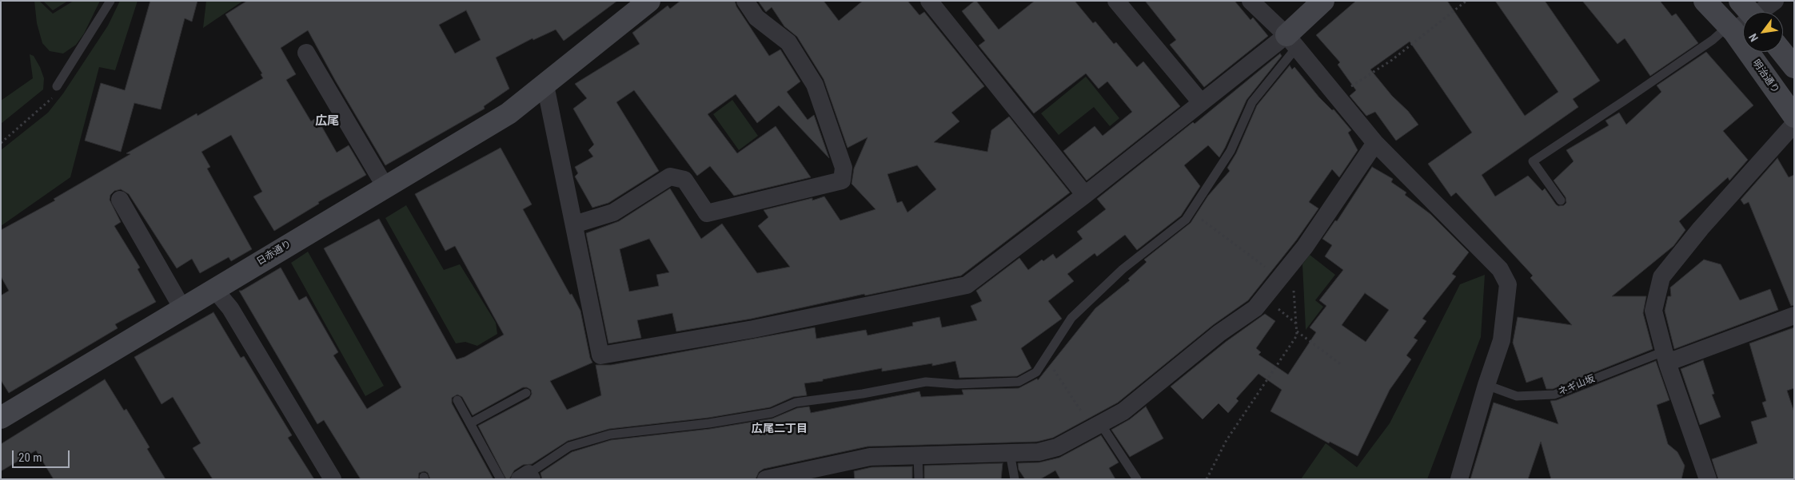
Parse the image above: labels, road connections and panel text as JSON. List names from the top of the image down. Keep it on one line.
{"streets":{"street":["明治通り","日赤通り"],"lane":["ネギ山坂"]},"districts":["広尾","広尾二丁目"],"scale_bar":"20 m","north":"bottom left"}
